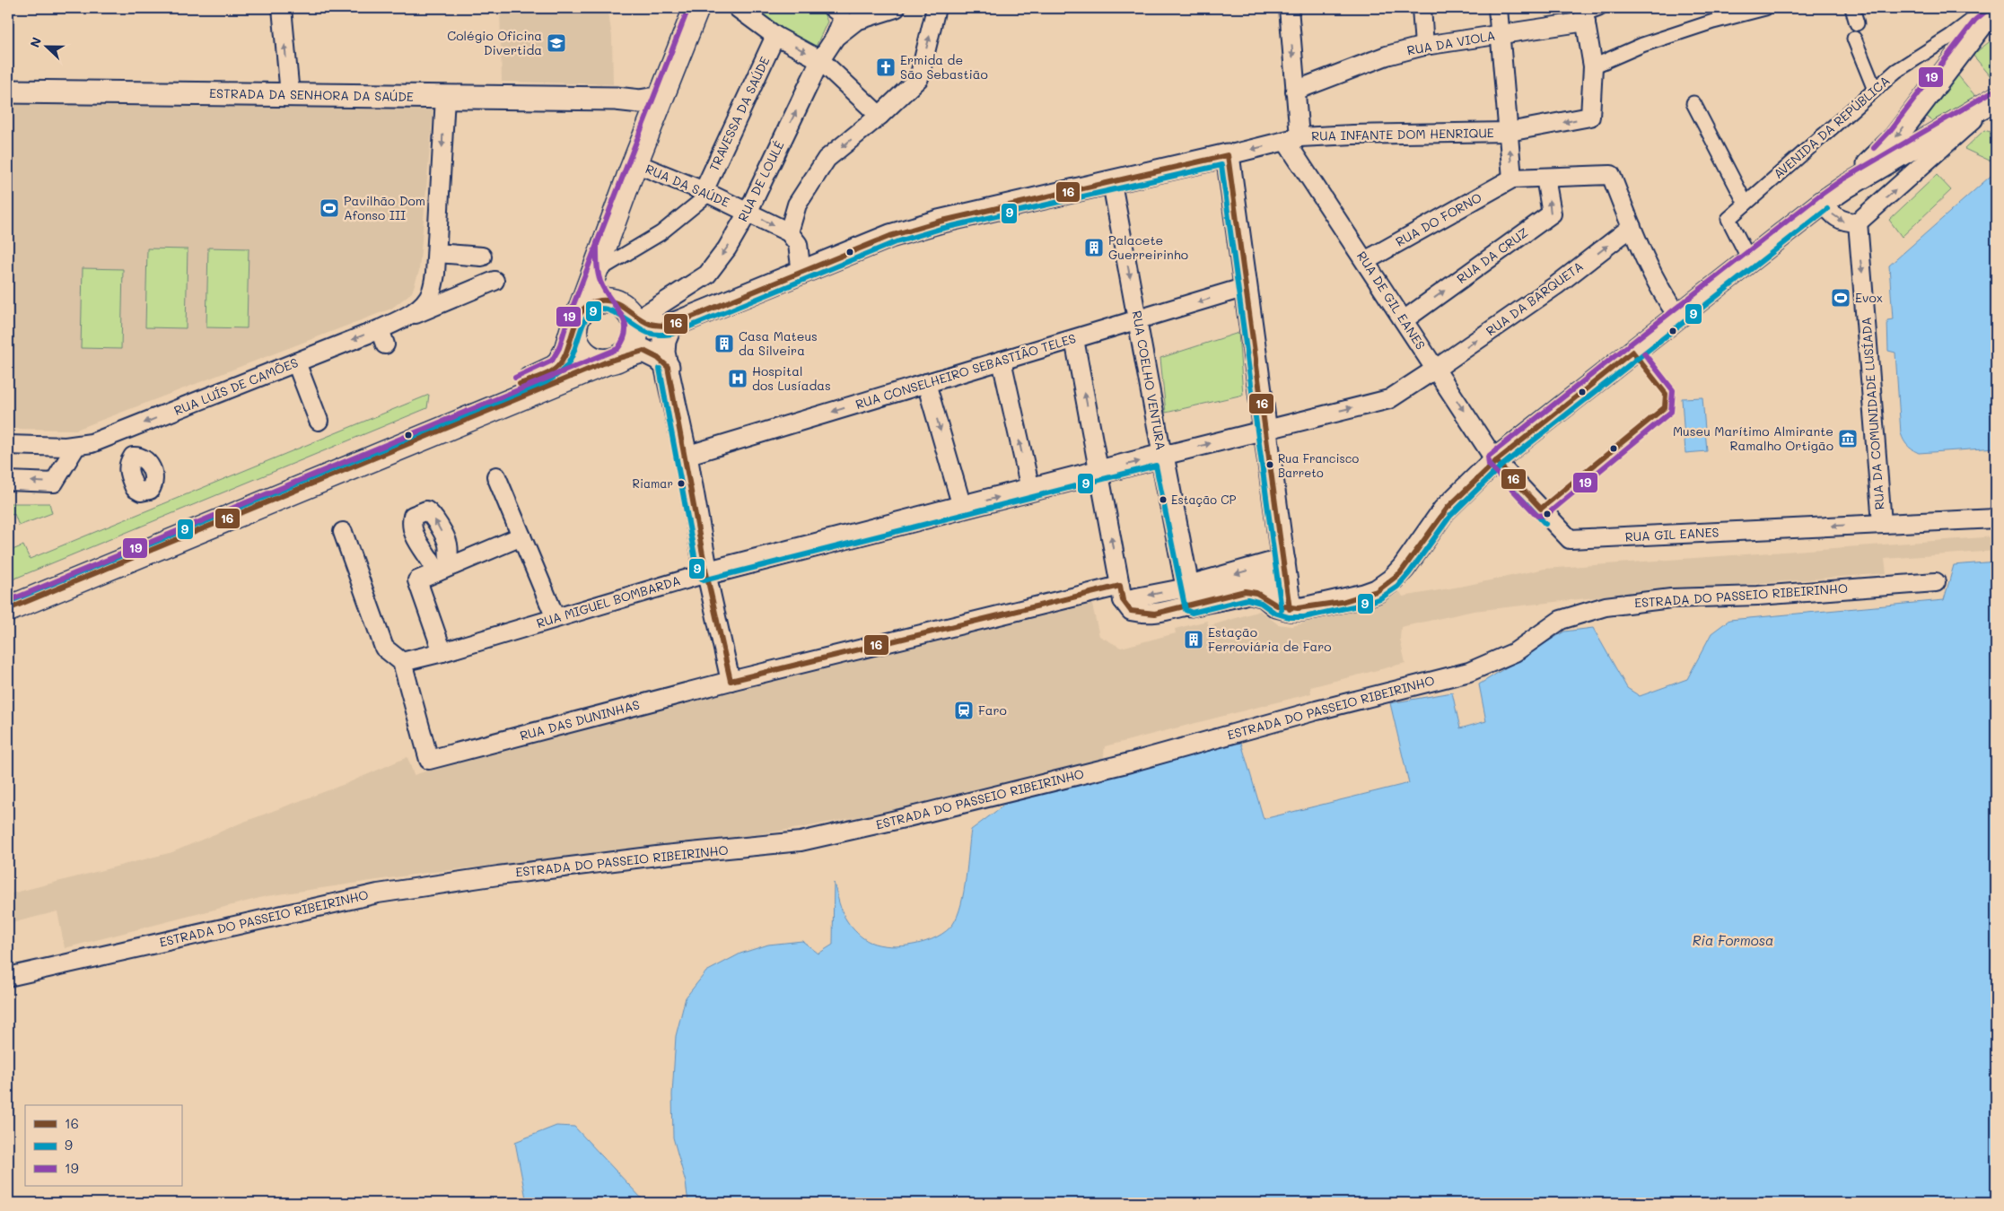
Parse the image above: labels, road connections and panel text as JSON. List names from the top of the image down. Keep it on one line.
{"streets":{"street":["RUA DA VIOLA","ESTRADA DA SENHORA DA SAÚDE","TRAVESSA DA SAÚDE","AVENIDA DA REPÚBLICA","RUA INFANTE DOM HENRIQUE","RUA DE LOULÉ","RUA DA SAÚDE","RUA DO FORNO","RUA DA CRUZ","RUA DA BARQUETA","RUA DE GIL EANES","RUA CONSELHEIRO SEBASTIÃO TELES","RUA COELHO VENTURA","RUA LUÍS DE CAMÕES","RUA DA COMUNIDADE LUSÍADA","RUA GIL EANES","ESTRADA DO PASSEIO RIBEIRINHO","RUA MIGUEL BOMBARDA","RUA DAS DUNINHAS"]},"crossings":[["ESTRADA DA SENHORA DA SAÚDE","RUA LUÍS DE CAMÕES"],["TRAVESSA DA SAÚDE","RUA DA SAÚDE"],["AVENIDA DA REPÚBLICA","RUA DE GIL EANES"],["AVENIDA DA REPÚBLICA","RUA DA COMUNIDADE LUSÍADA"],["AVENIDA DA REPÚBLICA","RUA GIL EANES"],["RUA INFANTE DOM HENRIQUE","RUA DE LOULÉ"],["RUA INFANTE DOM HENRIQUE","RUA DE GIL EANES"],["RUA INFANTE DOM HENRIQUE","RUA COELHO VENTURA"],["RUA DE LOULÉ","RUA DA SAÚDE"],["RUA DO FORNO","RUA DE GIL EANES"],["RUA DA CRUZ","RUA DE GIL EANES"],["RUA DA BARQUETA","RUA DE GIL EANES"],["RUA DA BARQUETA","RUA MIGUEL BOMBARDA"],["RUA DE GIL EANES","RUA GIL EANES"],["RUA DE GIL EANES","RUA MIGUEL BOMBARDA"],["RUA CONSELHEIRO SEBASTIÃO TELES","RUA COELHO VENTURA"],["RUA COELHO VENTURA","RUA MIGUEL BOMBARDA"],["RUA COELHO VENTURA","RUA DAS DUNINHAS"],["RUA DA COMUNIDADE LUSÍADA","RUA GIL EANES"],["RUA MIGUEL BOMBARDA","RUA DAS DUNINHAS"]],"one_way":["RUA DA CRUZ","RUA DA BARQUETA","RUA CONSELHEIRO SEBASTIÃO TELES","RUA LUÍS DE CAMÕES","RUA DA COMUNIDADE LUSÍADA","RUA GIL EANES"],"water":["Ria Formosa"],"places":{"school or university":["Colégio Oficina Divertida"],"church":["Ermida de São Sebastião"],"sports":["Pavilhão Dom Afonso III","Evox"],"building":["Palacete Guerreirinho","Casa Mateus da Silveira","Estação Ferroviária de Faro"],"hospital":["Hospital dos Lusíadas"],"museum":["Museu Marítimo Almirante Ramalho Ortigão"],"other":["Rua Francisco Barreto","Riamar","Estação CP"],"station":["Faro"]},"lines":["transit line 19","transit line 16","transit line 9"],"legend":["16","9","19"],"north":"left"}
